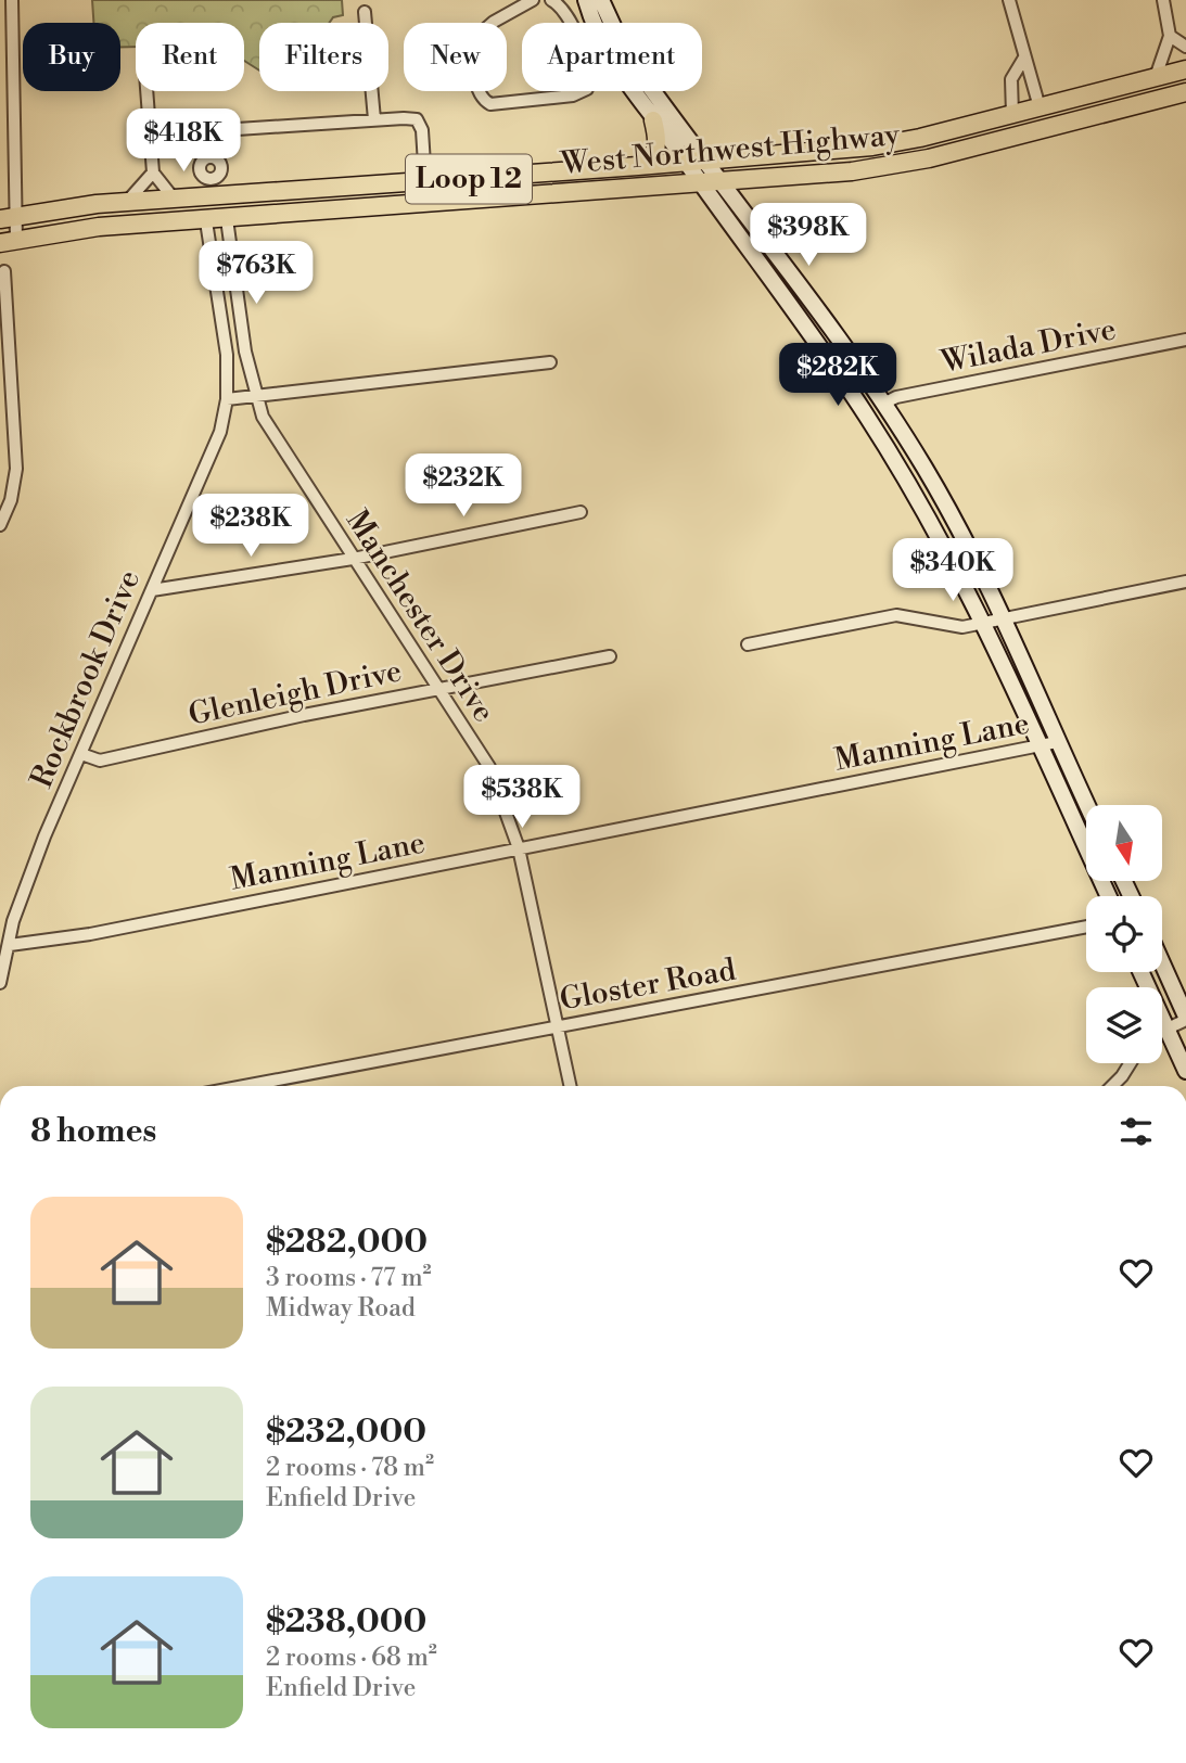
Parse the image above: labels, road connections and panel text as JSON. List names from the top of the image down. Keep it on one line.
{"streets":{"main road":["West Northwest Highway","Loop 12"],"street":["Wilada Drive","Manchester Drive","Rockbrook Drive","Glenleigh Drive","Manning Lane","Gloster Road"]},"crossings":[["West Northwest Highway","Rockbrook Drive"],["Manchester Drive","Glenleigh Drive"],["Manchester Drive","Manning Lane"],["Manchester Drive","Gloster Road"],["Rockbrook Drive","Glenleigh Drive"],["Rockbrook Drive","Manning Lane"]],"north":"bottom","page":{"chip":["Buy","Rent","Filters","New","Apartment"],"price":["$418K","$398K","$763K","$282K","$232K","$238K","$340K","$538K"],"heading":"8 homes","list":[{"name":"$282,000","note":"3 rooms · 77 m² · Midway Road"},{"name":"$232,000","note":"2 rooms · 78 m² · Enfield Drive"},{"name":"$238,000","note":"2 rooms · 68 m² · Enfield Drive"}]}}
